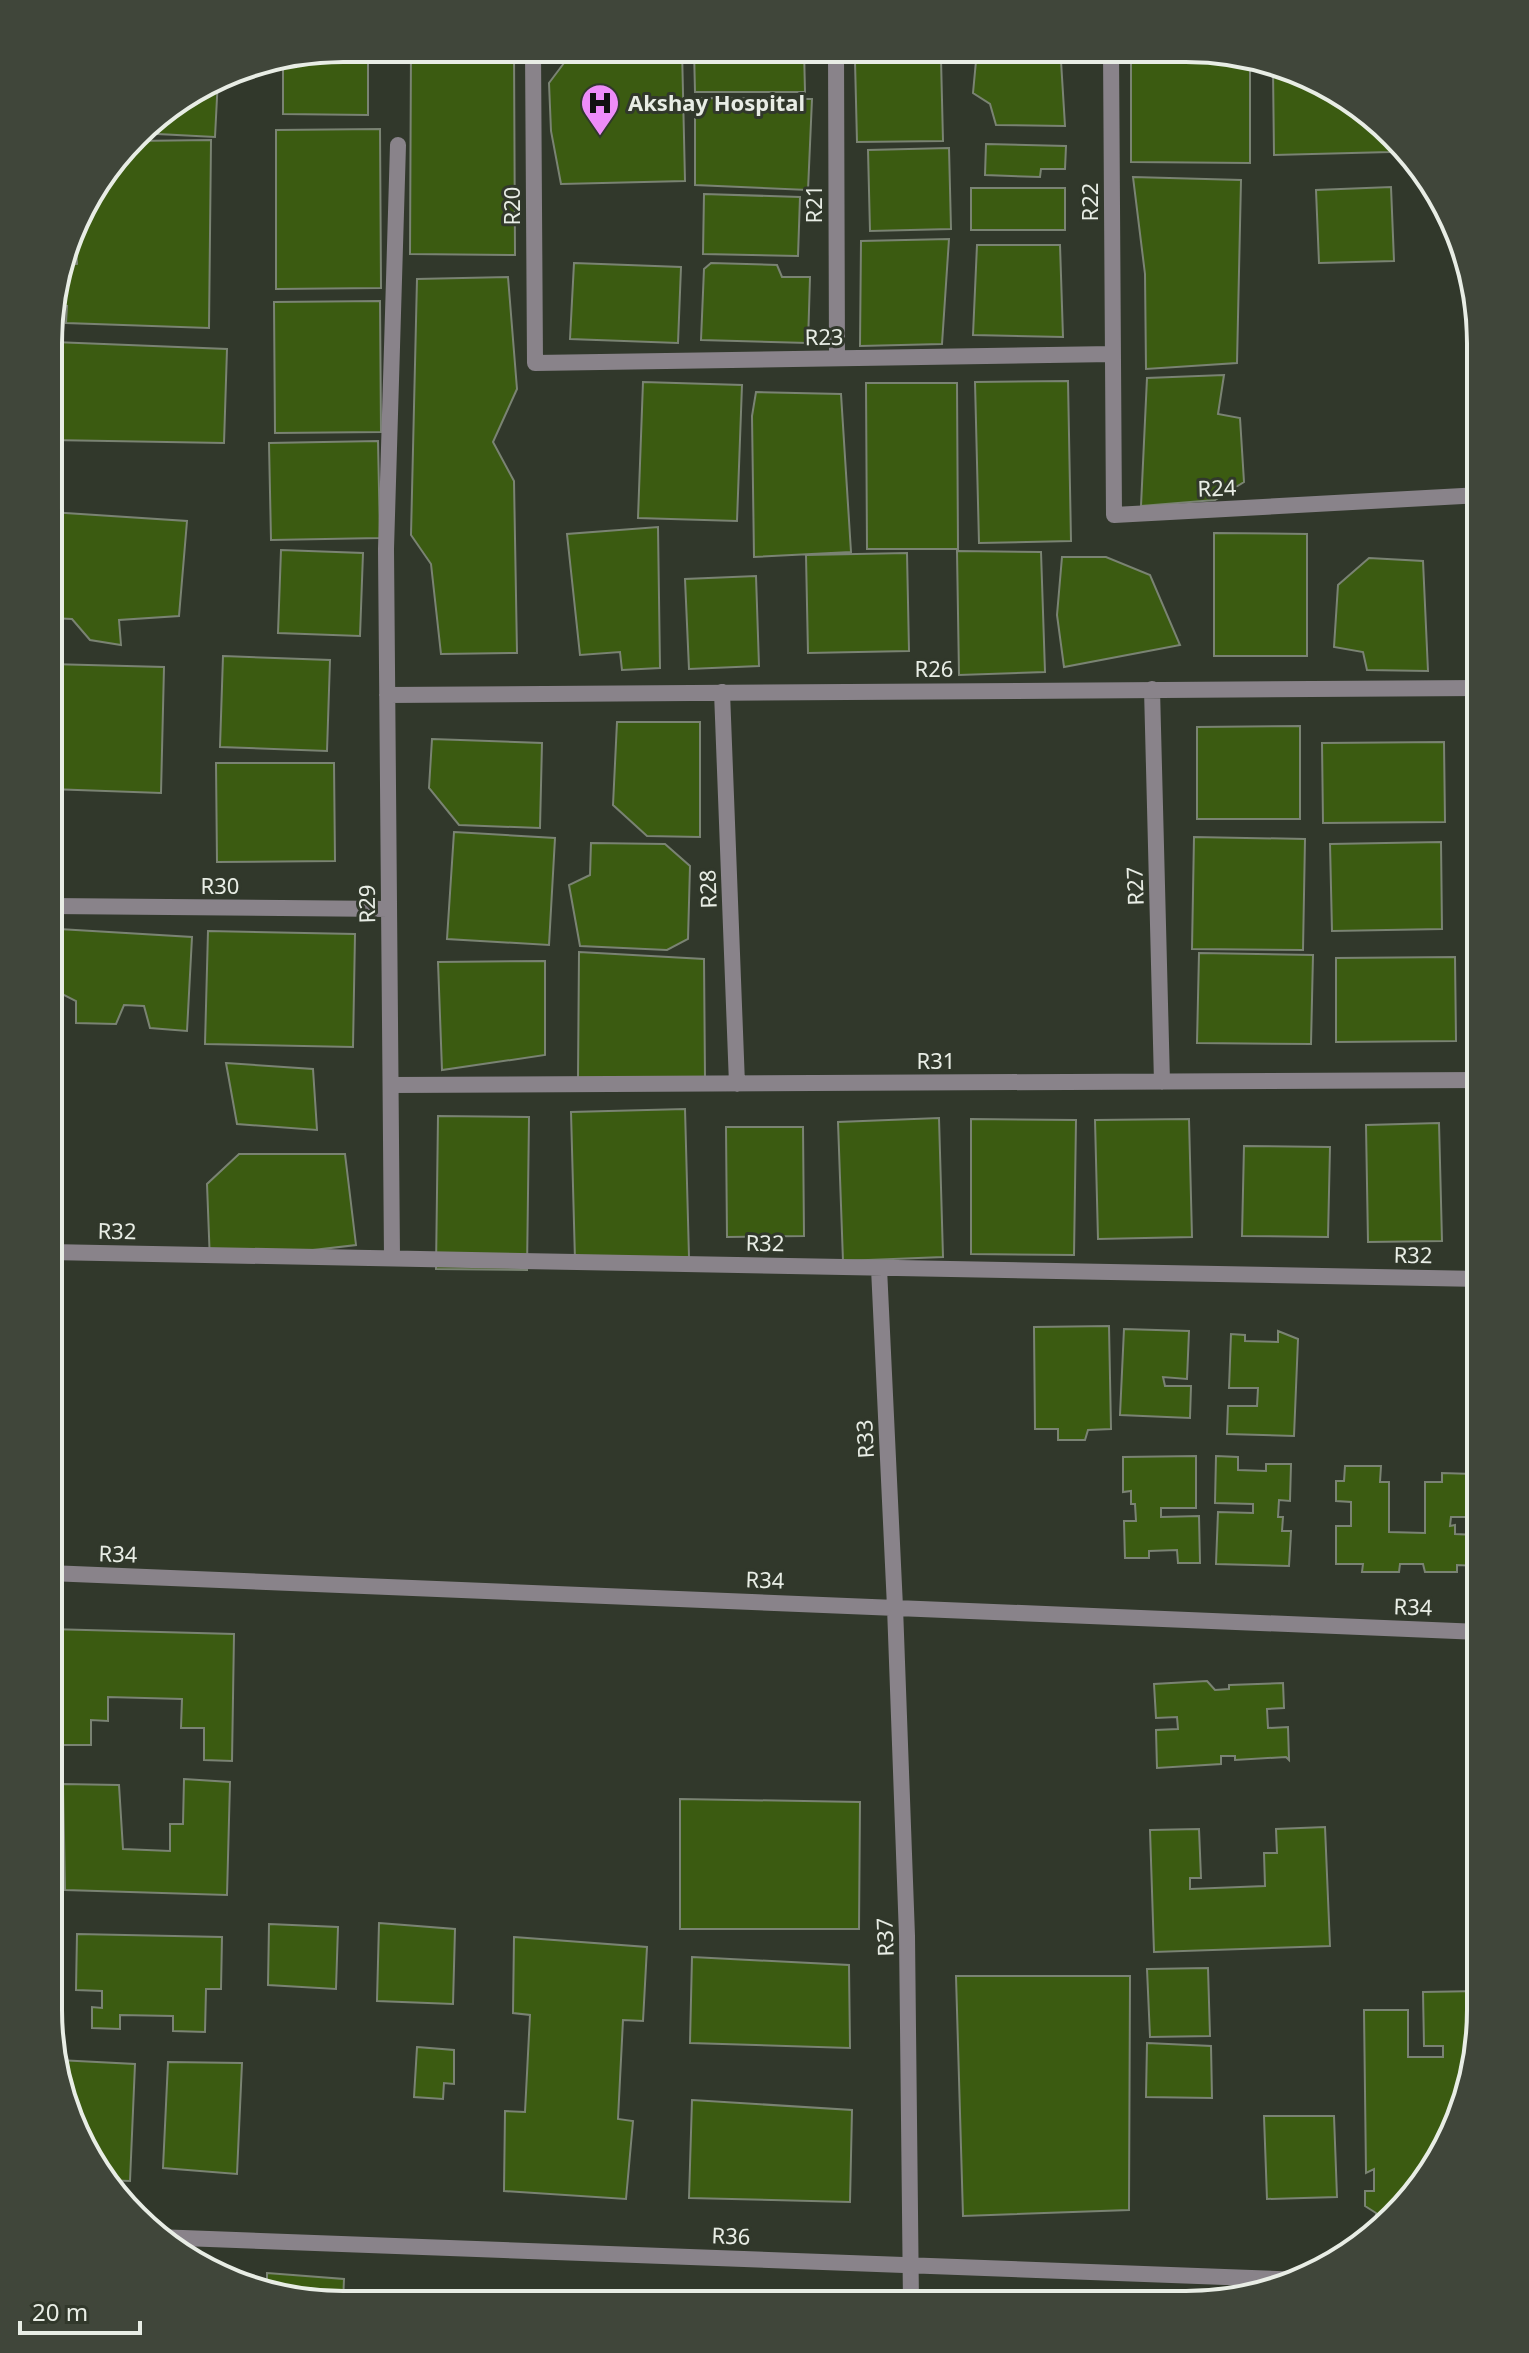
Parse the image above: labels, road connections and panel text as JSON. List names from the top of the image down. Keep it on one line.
{"streets":{"street":["R22","R21","R20","R23","R24","R26","R30","R27","R28","R29","R31","R32","R33","R34","R37","R36"]},"crossings":[["R22","R23"],["R22","R24"],["R21","R23"],["R20","R23"],["R23","R24"],["R26","R27"],["R26","R28"],["R26","R29"],["R30","R29"],["R27","R31"],["R28","R31"],["R29","R31"],["R29","R32"],["R32","R33"],["R33","R34"],["R33","R37"],["R34","R37"],["R37","R36"]],"places":{"hospital":["Akshay Hospital"]},"scale_bar":"20 m"}
